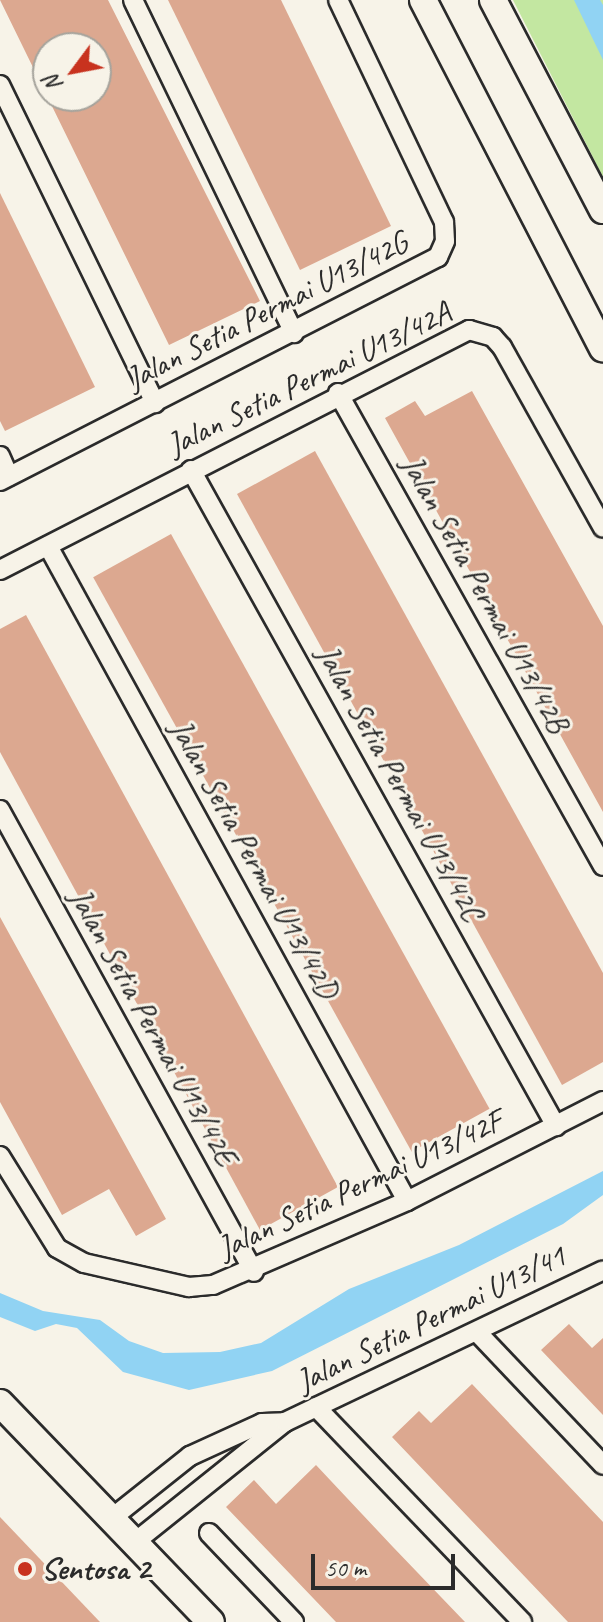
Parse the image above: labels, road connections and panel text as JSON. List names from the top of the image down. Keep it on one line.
{"streets":{"street":["Jalan Setia Permai U13/42G","Jalan Setia Permai U13/42A","Jalan Setia Permai U13/42B","Jalan Setia Permai U13/42C","Jalan Setia Permai U13/42D","Jalan Setia Permai U13/42E","Jalan Setia Permai U13/42F","Jalan Setia Permai U13/41"]},"crossings":[["Jalan Setia Permai U13/42A","Jalan Setia Permai U13/42B"],["Jalan Setia Permai U13/42A","Jalan Setia Permai U13/42C"],["Jalan Setia Permai U13/42A","Jalan Setia Permai U13/42D"],["Jalan Setia Permai U13/42C","Jalan Setia Permai U13/42F"],["Jalan Setia Permai U13/42D","Jalan Setia Permai U13/42F"],["Jalan Setia Permai U13/42E","Jalan Setia Permai U13/42F"]],"places":["Sentosa 2"],"scale_bar":"50 m","north":"bottom left"}
